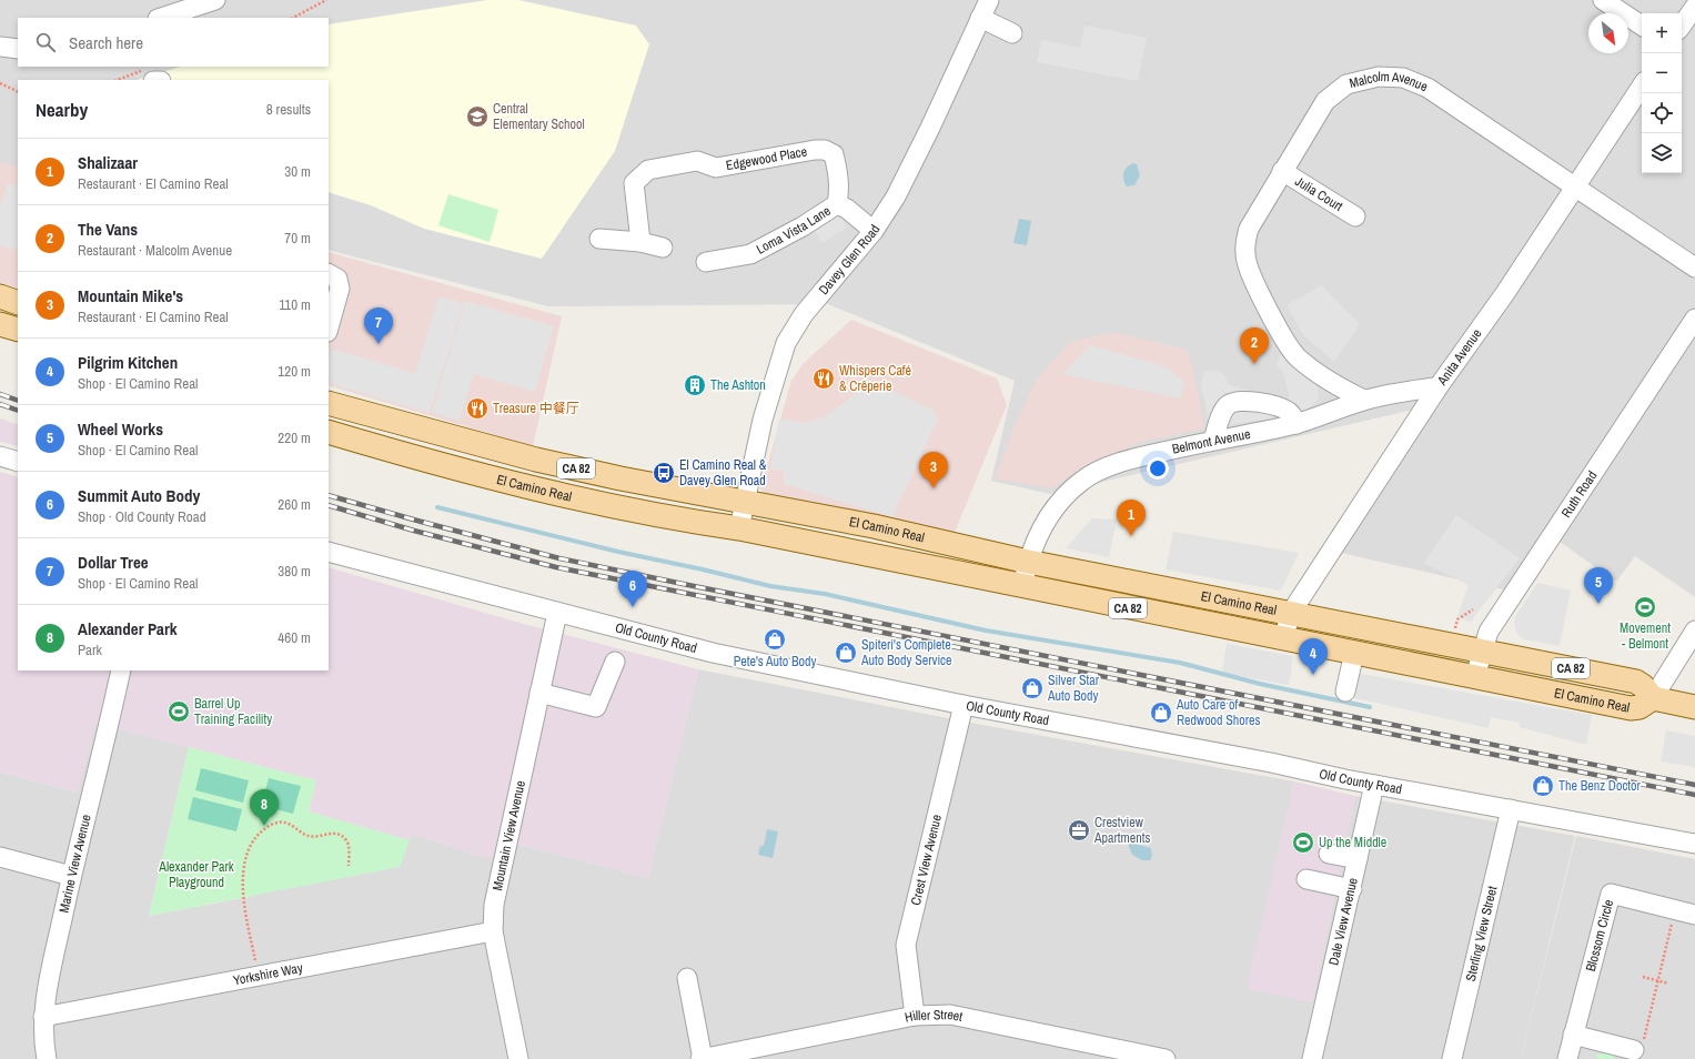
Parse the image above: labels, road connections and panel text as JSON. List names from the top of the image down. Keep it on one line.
{"streets":{"main road":["CA 82","El Camino Real"],"street":["Malcolm Avenue","Edgewood Place","Julia Court","Loma Vista Lane","Davey Glen Road","Anita Avenue","Belmont Avenue","Ruth Road","Old County Road","Mountain View Avenue","Crest View Avenue","Marine View Avenue","Dale View Avenue","Sterling View Street","Blossom Circle","Yorkshire Way","Hiller Street"]},"crossings":[["Malcolm Avenue","Julia Court"],["Malcolm Avenue","Anita Avenue"],["Malcolm Avenue","Belmont Avenue"],["Edgewood Place","Loma Vista Lane"],["Loma Vista Lane","Davey Glen Road"],["Davey Glen Road","El Camino Real"],["Anita Avenue","Belmont Avenue"],["Anita Avenue","El Camino Real"],["Belmont Avenue","El Camino Real"],["El Camino Real","Ruth Road"],["Old County Road","Mountain View Avenue"],["Old County Road","Crest View Avenue"],["Old County Road","Dale View Avenue"],["Old County Road","Sterling View Street"],["Mountain View Avenue","Yorkshire Way"],["Crest View Avenue","Hiller Street"],["Marine View Avenue","Yorkshire Way"]],"parks":["Alexander Park Playground"],"places":{"school or university":["Central Elementary School"],"restaurant":["Whispers Café & Crêperie","Treasure 中餐厅"],"building":["The Ashton"],"bus stop":["El Camino Real & Davey Glen Road"],"sports":["Movement - Belmont","Barrel Up Training Facility","Up the Middle"],"shop":["Pete's Auto Body","Spiteri's Complete Auto Body Service","Silver Star Auto Body","Auto Care of Redwood Shores","The Benz Doctor"],"office":["Crestview Apartments"]},"north":"bottom right","page":{"map_buttons":["+","−"],"search":"Search here","heading":["Nearby","8 results"],"list":[{"mark":"1","name":"Shalizaar","note":"Restaurant · El Camino Real","value":"30 m"},{"mark":"2","name":"The Vans","note":"Restaurant · Malcolm Avenue","value":"70 m"},{"mark":"3","name":"Mountain Mike's","note":"Restaurant · El Camino Real","value":"110 m"},{"mark":"4","name":"Pilgrim Kitchen","note":"Shop · El Camino Real","value":"120 m"},{"mark":"5","name":"Wheel Works","note":"Shop · El Camino Real","value":"220 m"},{"mark":"6","name":"Summit Auto Body","note":"Shop · Old County Road","value":"260 m"},{"mark":"7","name":"Dollar Tree","note":"Shop · El Camino Real","value":"380 m"},{"mark":"8","name":"Alexander Park","note":"Park","value":"460 m"}],"pins":["7","2","3","1","5","6","4","8"]}}
